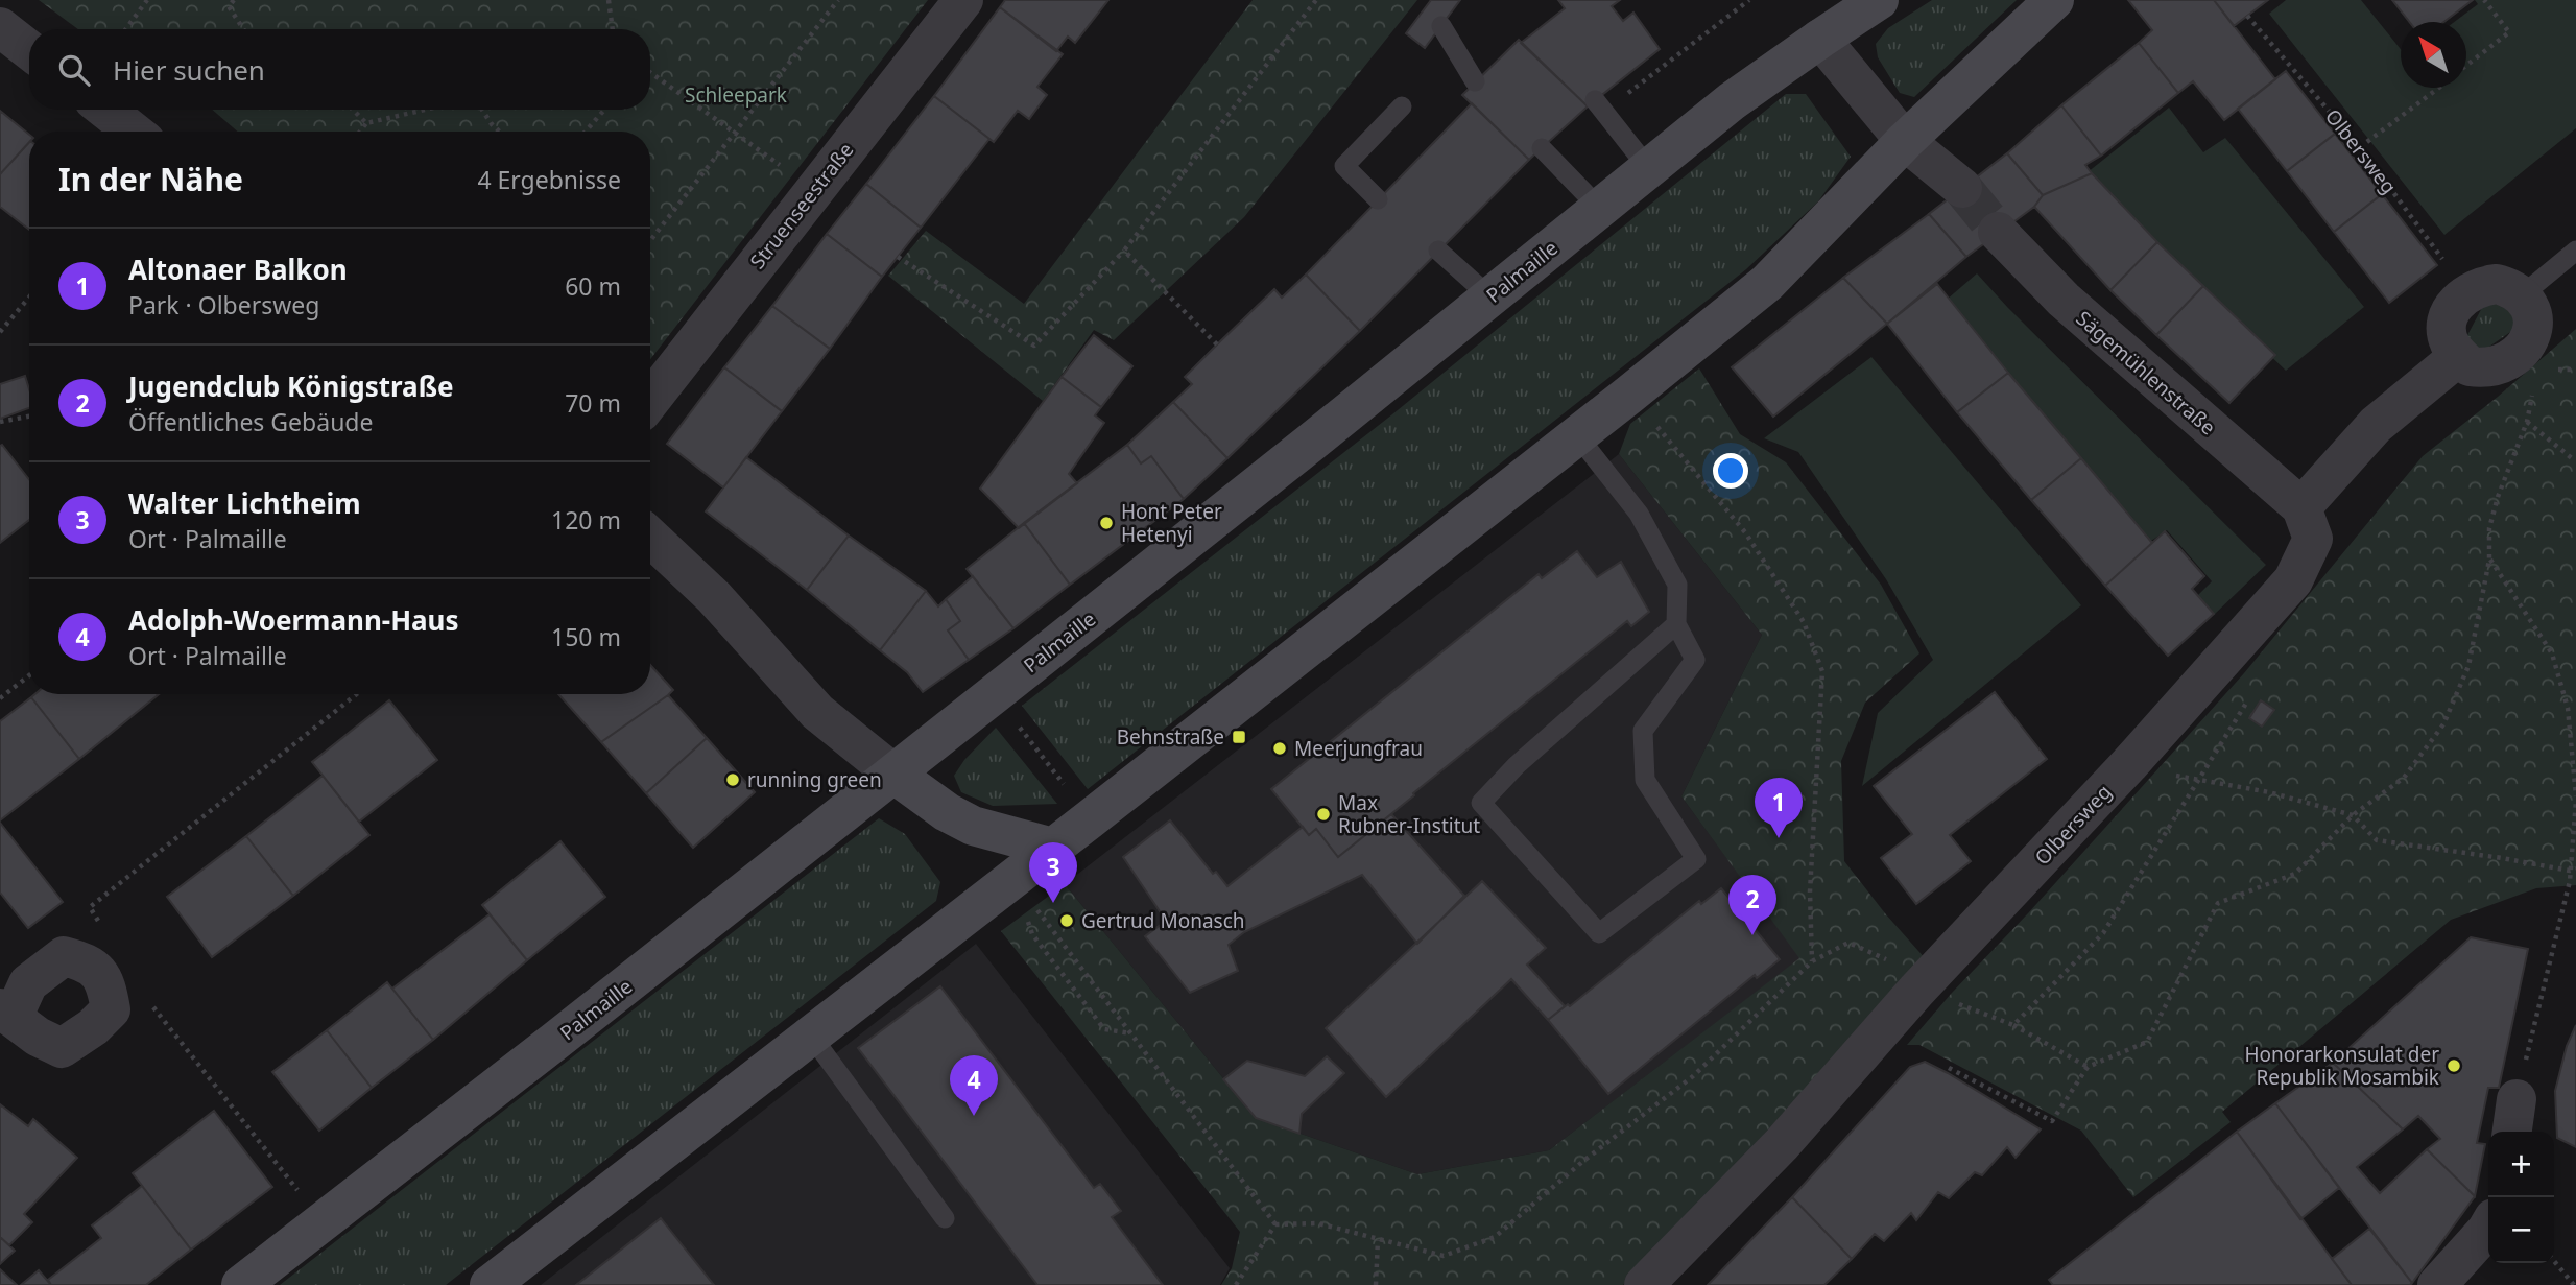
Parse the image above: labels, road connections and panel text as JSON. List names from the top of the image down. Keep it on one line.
{"streets":{"main road":["Palmaille"],"street":["Olbersweg","Struenseestraße","Sägemühlenstraße"]},"crossings":[["Olbersweg","Sägemühlenstraße"]],"parks":["Schleepark"],"places":{"other":["Hont Peter Hetenyi","Meerjungfrau","running green","Max Rubner-Institut","Gertrud Monasch","Honorarkonsulat der Republik Mosambik"],"transit":["Behnstraße"]},"north":"top left","page":{"search":"Hier suchen","heading":["In der Nähe","4 Ergebnisse"],"list":[{"mark":"1","name":"Altonaer Balkon","note":"Park · Olbersweg","value":"60 m"},{"mark":"2","name":"Jugendclub Königstraße","note":"Öffentliches Gebäude","value":"70 m"},{"mark":"3","name":"Walter Lichtheim","note":"Ort · Palmaille","value":"120 m"},{"mark":"4","name":"Adolph-Woermann-Haus","note":"Ort · Palmaille","value":"150 m"}],"pins":["1","3","2","4"],"map_buttons":["+","−"]}}
